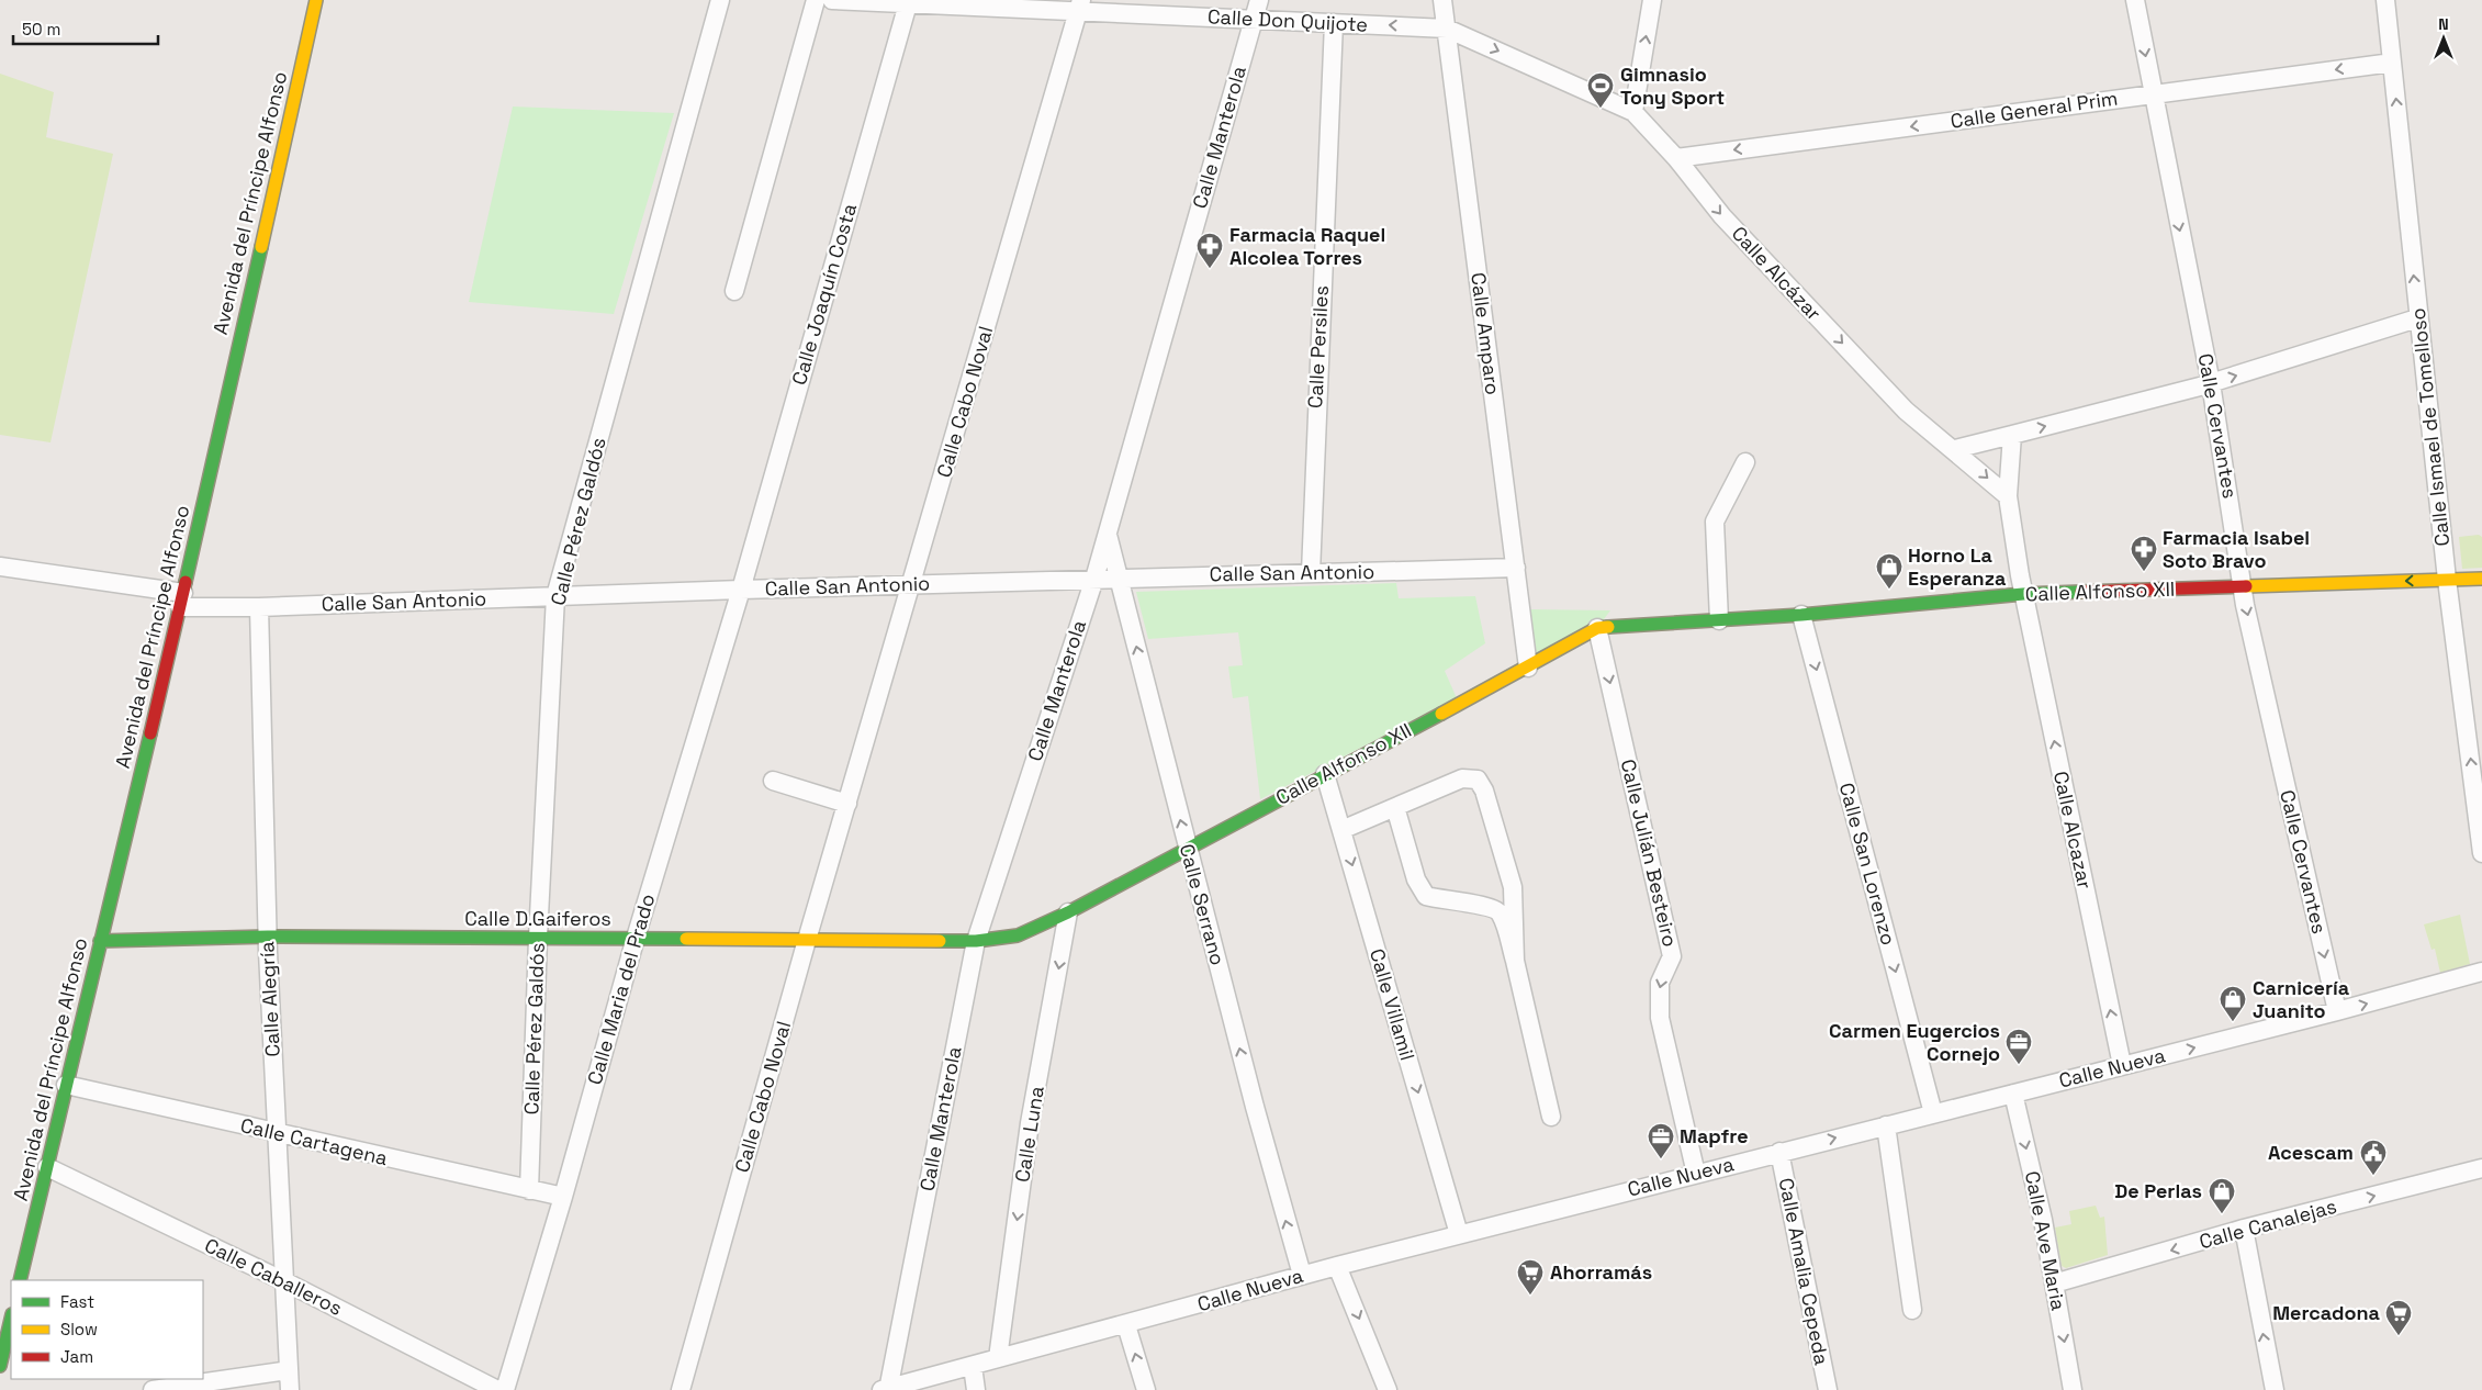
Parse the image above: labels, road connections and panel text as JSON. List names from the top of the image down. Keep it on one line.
{"streets":{"street":["Calle Don Quijote","Calle General Prim","Calle Manterola","Avenida del Príncipe Alfonso","Calle Alcázar","Calle Joaquín Costa","Calle Amparo","Calle Persiles","Calle Cabo Noval","Calle Cervantes","Calle Ismael de Tomelloso","Calle Pérez Galdós","Calle San Antonio","Calle Alfonso XII","Calle Alcazar","Calle Julián Besteiro","Calle San Lorenzo","Calle Serrano","Calle D.Gaiferos","Calle Maria del Prado","Calle Alegría","Calle Villamil","Calle Nueva","Calle Luna","Calle Cartagena","Calle Canalejas","Calle Ave Maria","Calle Amalia Cepeda","Calle Caballeros"]},"crossings":[["Calle Don Quijote","Calle Manterola"],["Calle Don Quijote","Calle Alcázar"],["Calle Don Quijote","Calle Joaquín Costa"],["Calle Don Quijote","Calle Amparo"],["Calle Don Quijote","Calle Persiles"],["Calle Don Quijote","Calle Cabo Noval"],["Calle General Prim","Calle Alcázar"],["Calle General Prim","Calle Cervantes"],["Calle General Prim","Calle Ismael de Tomelloso"],["Calle Manterola","Calle San Antonio"],["Calle Manterola","Calle Alfonso XII"],["Calle Manterola","Calle Serrano"],["Calle Manterola","Calle D.Gaiferos"],["Calle Manterola","Calle Nueva"],["Avenida del Príncipe Alfonso","Calle San Antonio"],["Avenida del Príncipe Alfonso","Calle D.Gaiferos"],["Avenida del Príncipe Alfonso","Calle Cartagena"],["Avenida del Príncipe Alfonso","Calle Caballeros"],["Calle Alcázar","Calle Amparo"],["Calle Joaquín Costa","Calle San Antonio"],["Calle Joaquín Costa","Calle Maria del Prado"],["Calle Amparo","Calle San Antonio"],["Calle Amparo","Calle Alfonso XII"],["Calle Persiles","Calle San Antonio"],["Calle Cabo Noval","Calle San Antonio"],["Calle Cabo Noval","Calle D.Gaiferos"],["Calle Cervantes","Calle Alfonso XII"],["Calle Cervantes","Calle Nueva"],["Calle Ismael de Tomelloso","Calle Alfonso XII"],["Calle Pérez Galdós","Calle San Antonio"],["Calle Pérez Galdós","Calle D.Gaiferos"],["Calle Pérez Galdós","Calle Cartagena"],["Calle San Antonio","Calle Serrano"],["Calle San Antonio","Calle Maria del Prado"],["Calle San Antonio","Calle Alegría"],["Calle Alfonso XII","Calle Alcazar"],["Calle Alfonso XII","Calle Julián Besteiro"],["Calle Alfonso XII","Calle San Lorenzo"],["Calle Alfonso XII","Calle Serrano"],["Calle Alfonso XII","Calle D.Gaiferos"],["Calle Alfonso XII","Calle Villamil"],["Calle Alfonso XII","Calle Luna"],["Calle Alcazar","Calle Nueva"],["Calle Julián Besteiro","Calle Nueva"],["Calle San Lorenzo","Calle Nueva"],["Calle Serrano","Calle Nueva"],["Calle D.Gaiferos","Calle Maria del Prado"],["Calle D.Gaiferos","Calle Alegría"],["Calle Maria del Prado","Calle Cartagena"],["Calle Alegría","Calle Cartagena"],["Calle Alegría","Calle Caballeros"],["Calle Villamil","Calle Nueva"],["Calle Nueva","Calle Luna"],["Calle Nueva","Calle Ave Maria"],["Calle Nueva","Calle Amalia Cepeda"],["Calle Canalejas","Calle Ave Maria"]],"one_way":["Calle General Prim","Calle Alcázar","Calle Cervantes","Calle Ismael de Tomelloso","Calle Alcazar","Calle San Lorenzo","Calle Serrano","Calle Luna"],"places":{"sports":["Gimnasio Tony Sport"],"pharmacy":["Farmacia Raquel Alcolea Torres","Farmacia Isabel Soto Bravo"],"shop":["Horno La Esperanza","Carnicería Juanito","De Perlas"],"office":["Carmen Eugercios Cornejo","Mapfre"],"public building":["Acescam"],"supermarket":["Ahorramás","Mercadona"]},"legend":["Fast","Slow","Jam"],"scale_bar":"50 m","north":"top"}
